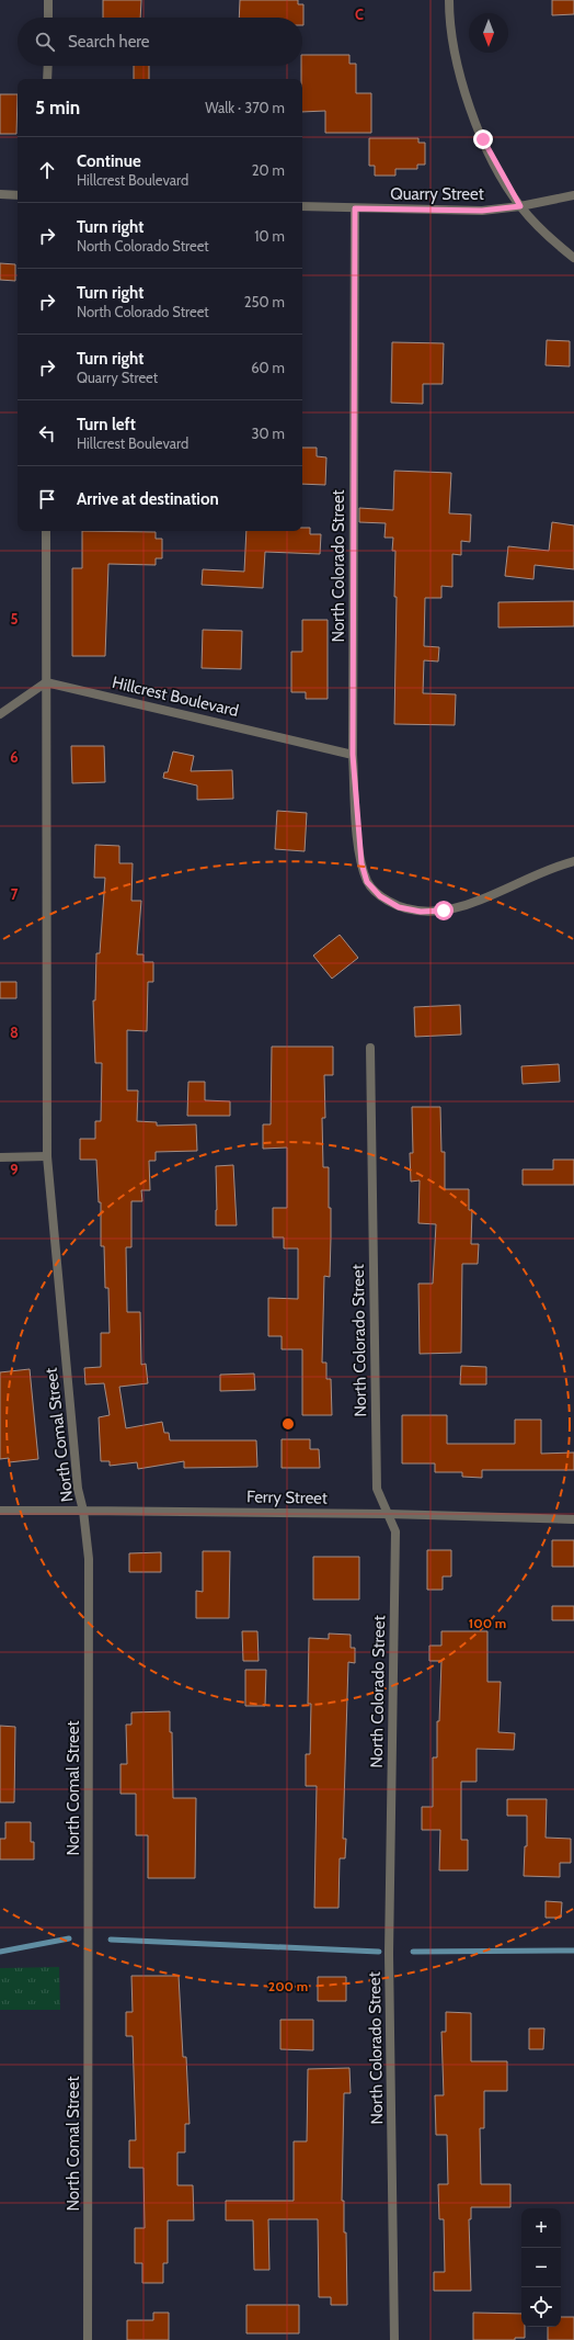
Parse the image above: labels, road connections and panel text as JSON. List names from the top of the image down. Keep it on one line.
{"streets":{"street":["Quarry Street","North Colorado Street","Hillcrest Boulevard","North Comal Street","Ferry Street"]},"crossings":[["Quarry Street","North Colorado Street"],["North Colorado Street","Hillcrest Boulevard"],["North Colorado Street","Ferry Street"],["Hillcrest Boulevard","North Comal Street"],["North Comal Street","Ferry Street"]],"north":"bottom","page":{"search":"Search here","heading":["5 min","Walk · 370 m"],"list":[["Continue","Hillcrest Boulevard","20 m"],["Turn right","North Colorado Street","10 m"],["Turn right","North Colorado Street","250 m"],["Turn right","Quarry Street","60 m"],["Turn left","Hillcrest Boulevard","30 m"],"Arrive at destination"],"map_buttons":["+","−"]},"grid":{"columns":["C"],"rows":["5","6","7","8","9"]},"rings":["100 m","200 m"]}
